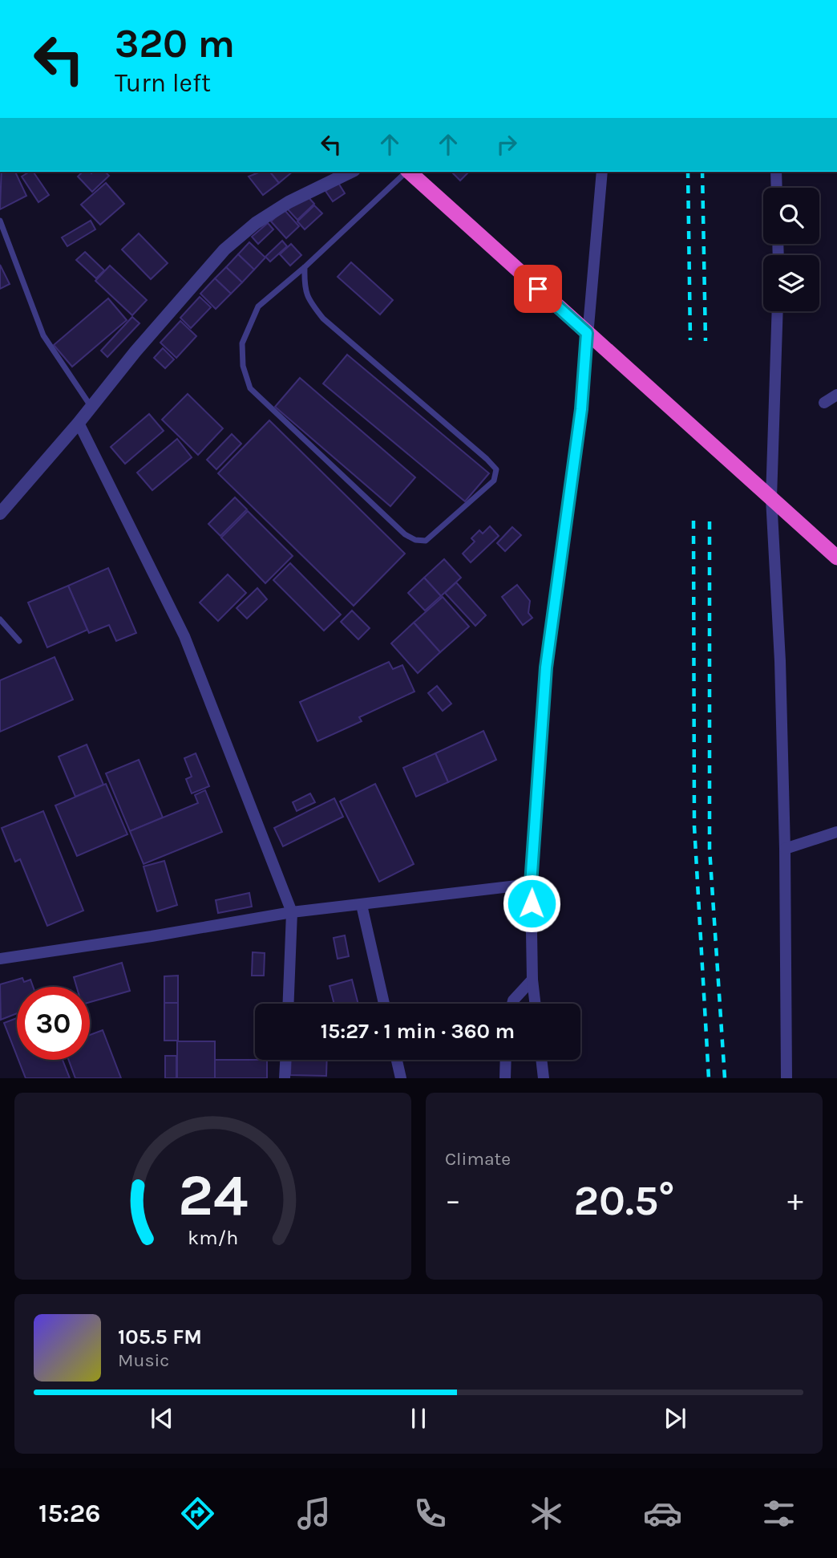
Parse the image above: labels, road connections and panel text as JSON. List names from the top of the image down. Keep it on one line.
{"page":{"turn":["320 m","Turn left"],"limit":"30","trip":"15:27 · 1 min · 360 m","tile":"Climate","heat":["−","20.5°","+"],"song":["105.5 FM","Music"],"tabs":"15:26","gauge":["24","km/h"]}}
